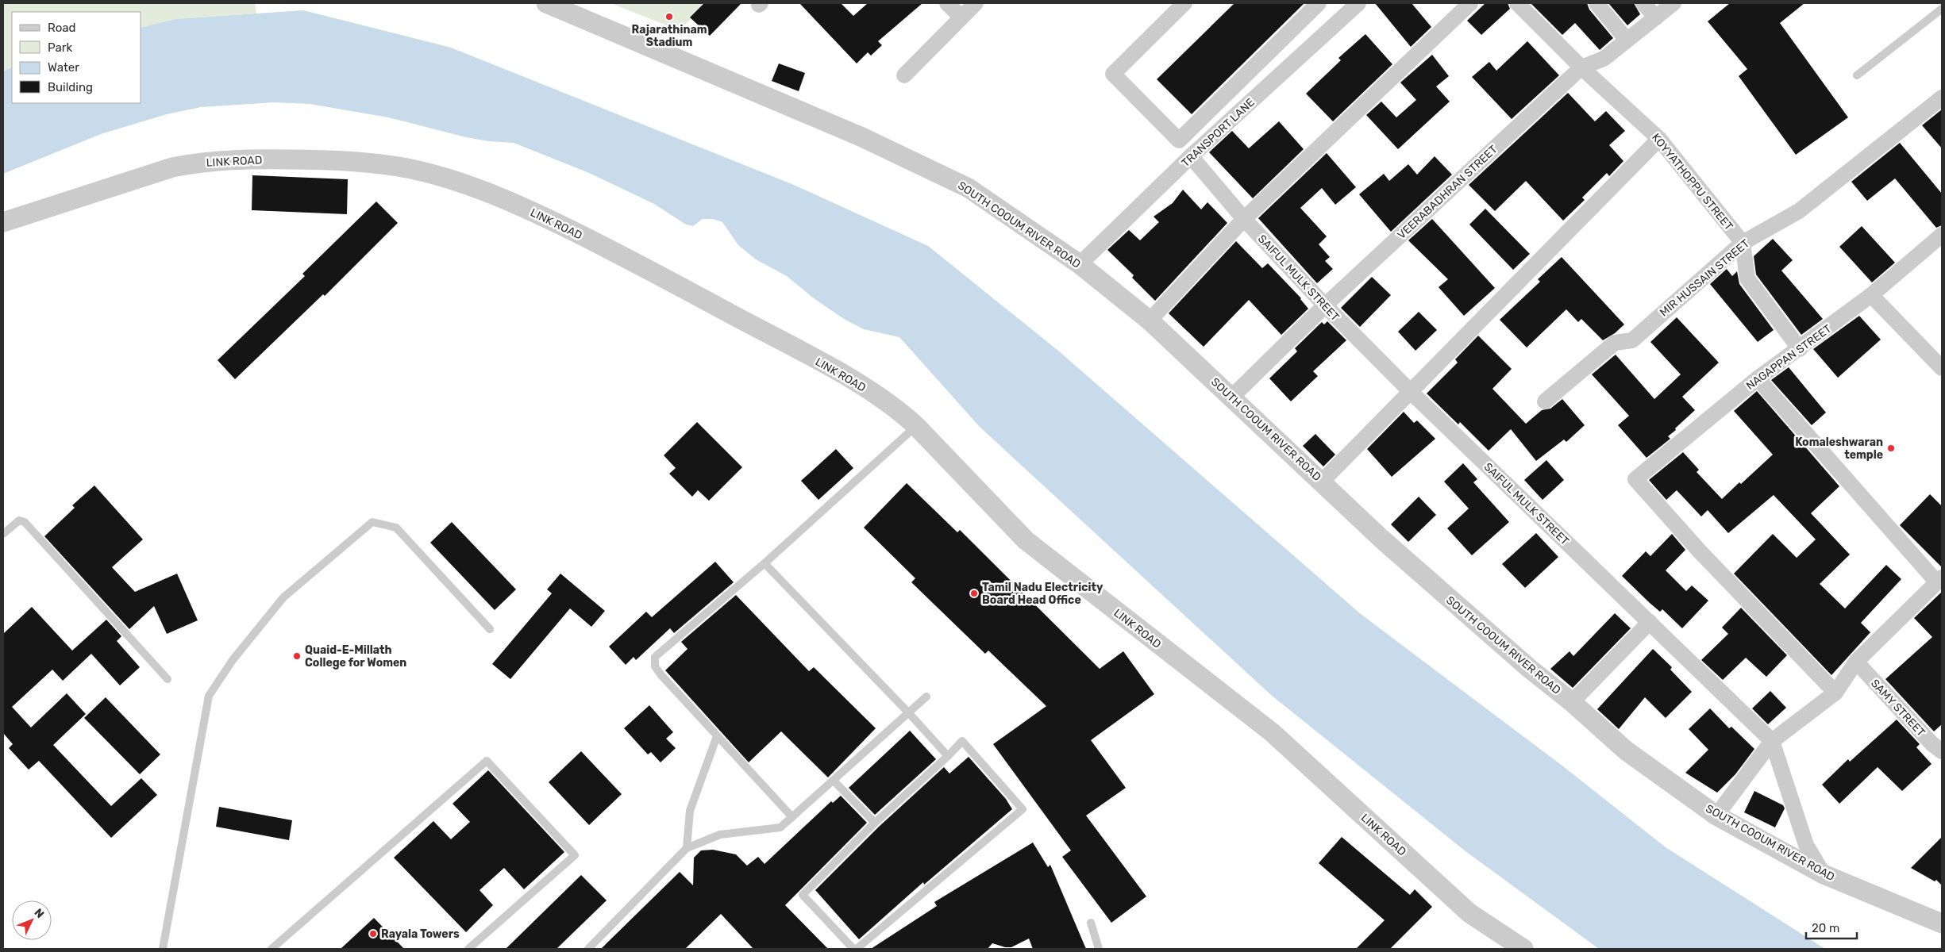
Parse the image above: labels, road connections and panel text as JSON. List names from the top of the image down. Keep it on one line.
{"streets":{"street":["TRANSPORT LANE","LINK ROAD","KOYYATHOPPU STREET","VEERABADHRAN STREET","SOUTH COOUM RIVER ROAD","SAIFUL MULK STREET","MIR HUSSAIN STREET","NAGAPPAN STREET","SAMY STREET"]},"crossings":[["TRANSPORT LANE","SOUTH COOUM RIVER ROAD"],["TRANSPORT LANE","SAIFUL MULK STREET"],["KOYYATHOPPU STREET","VEERABADHRAN STREET"],["KOYYATHOPPU STREET","MIR HUSSAIN STREET"],["VEERABADHRAN STREET","SOUTH COOUM RIVER ROAD"],["VEERABADHRAN STREET","SAIFUL MULK STREET"],["SOUTH COOUM RIVER ROAD","SAIFUL MULK STREET"]],"places":["Rajarathinam Stadium","Komaleshwaran temple","Tamil Nadu Electricity Board Head Office","Quaid-E-Millath College for Women","Rayala Towers"],"legend":["Road","Park","Water","Building"],"scale_bar":"20 m","north":"top right"}
